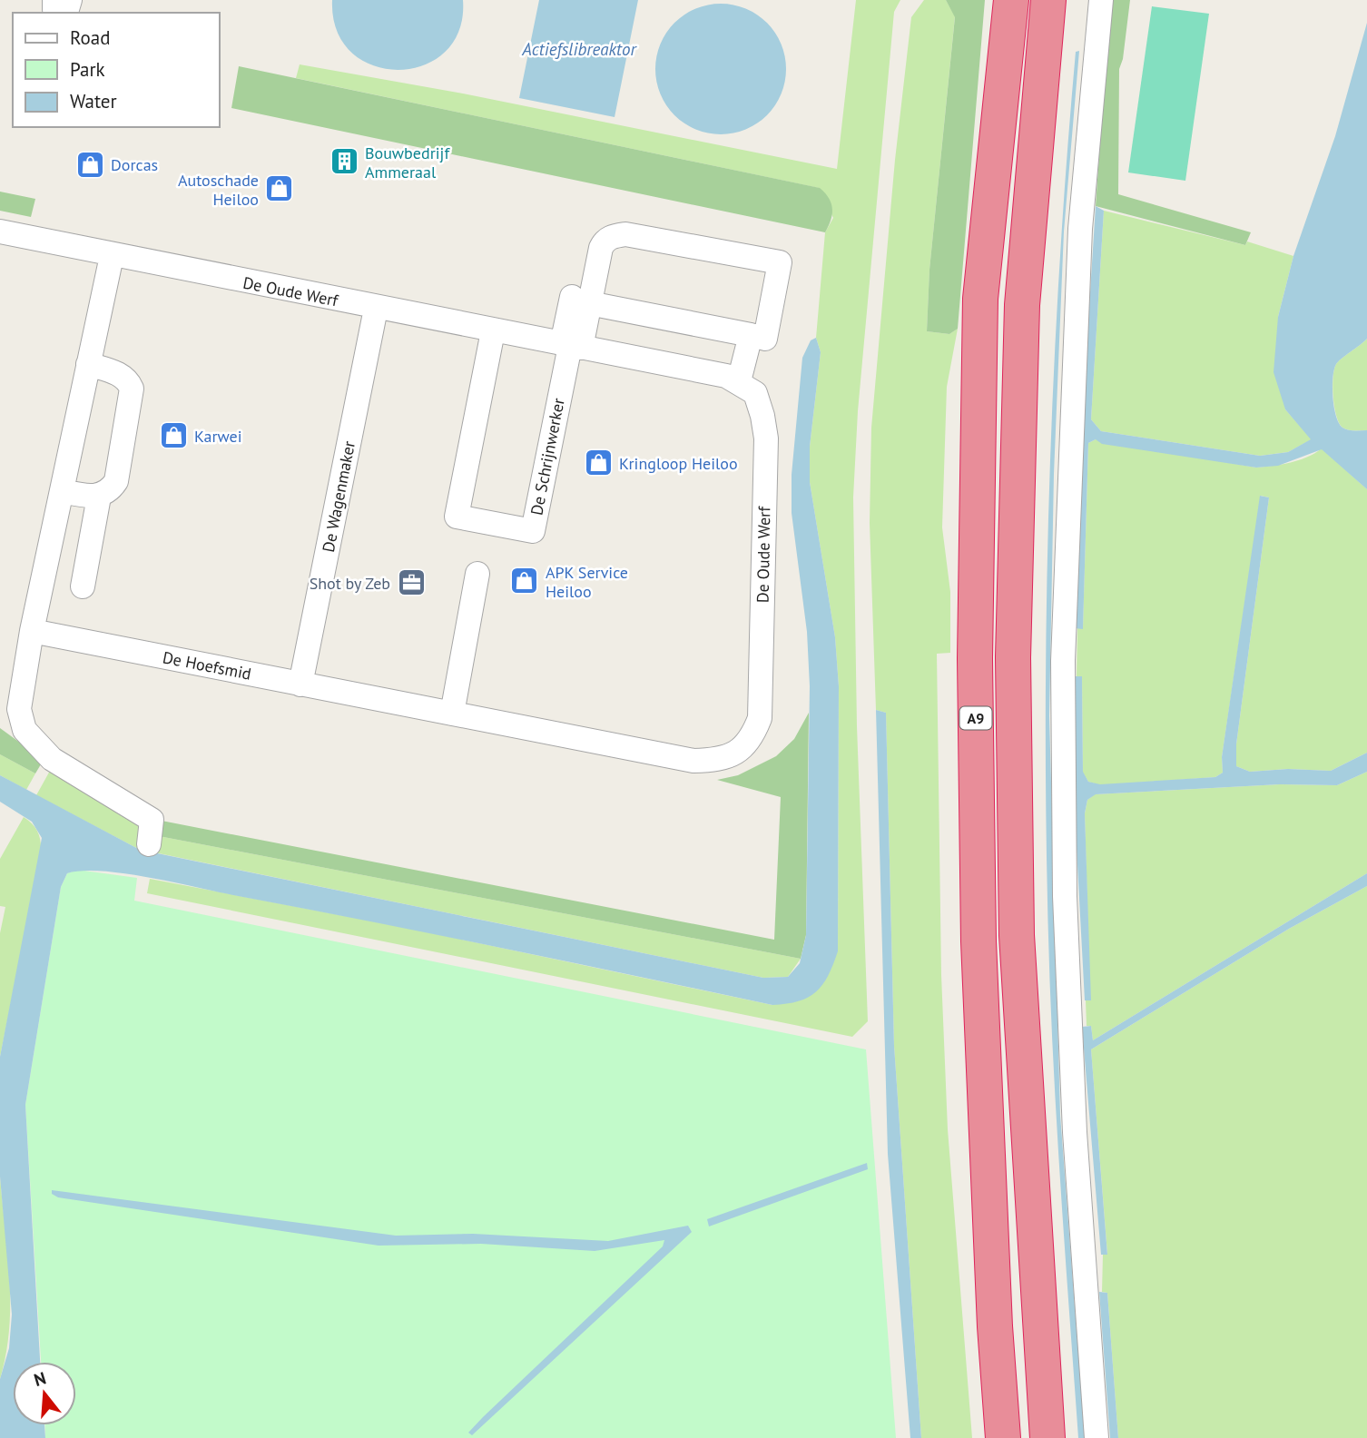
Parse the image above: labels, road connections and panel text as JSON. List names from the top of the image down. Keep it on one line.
{"streets":{"highway":["A9"],"street":["De Oude Werf","De Schrijnwerker","De Wagenmaker","De Hoefsmid"]},"crossings":[["De Oude Werf","De Schrijnwerker"],["De Oude Werf","De Wagenmaker"],["De Oude Werf","De Hoefsmid"],["De Wagenmaker","De Hoefsmid"]],"water":["Actiefslibreaktor"],"places":{"building":["Bouwbedrijf Ammeraal"],"shop":["Dorcas","Autoschade Heiloo","Karwei","Kringloop Heiloo","APK Service Heiloo"],"office":["Shot by Zeb"]},"legend":["Road","Park","Water"],"north":"top"}
